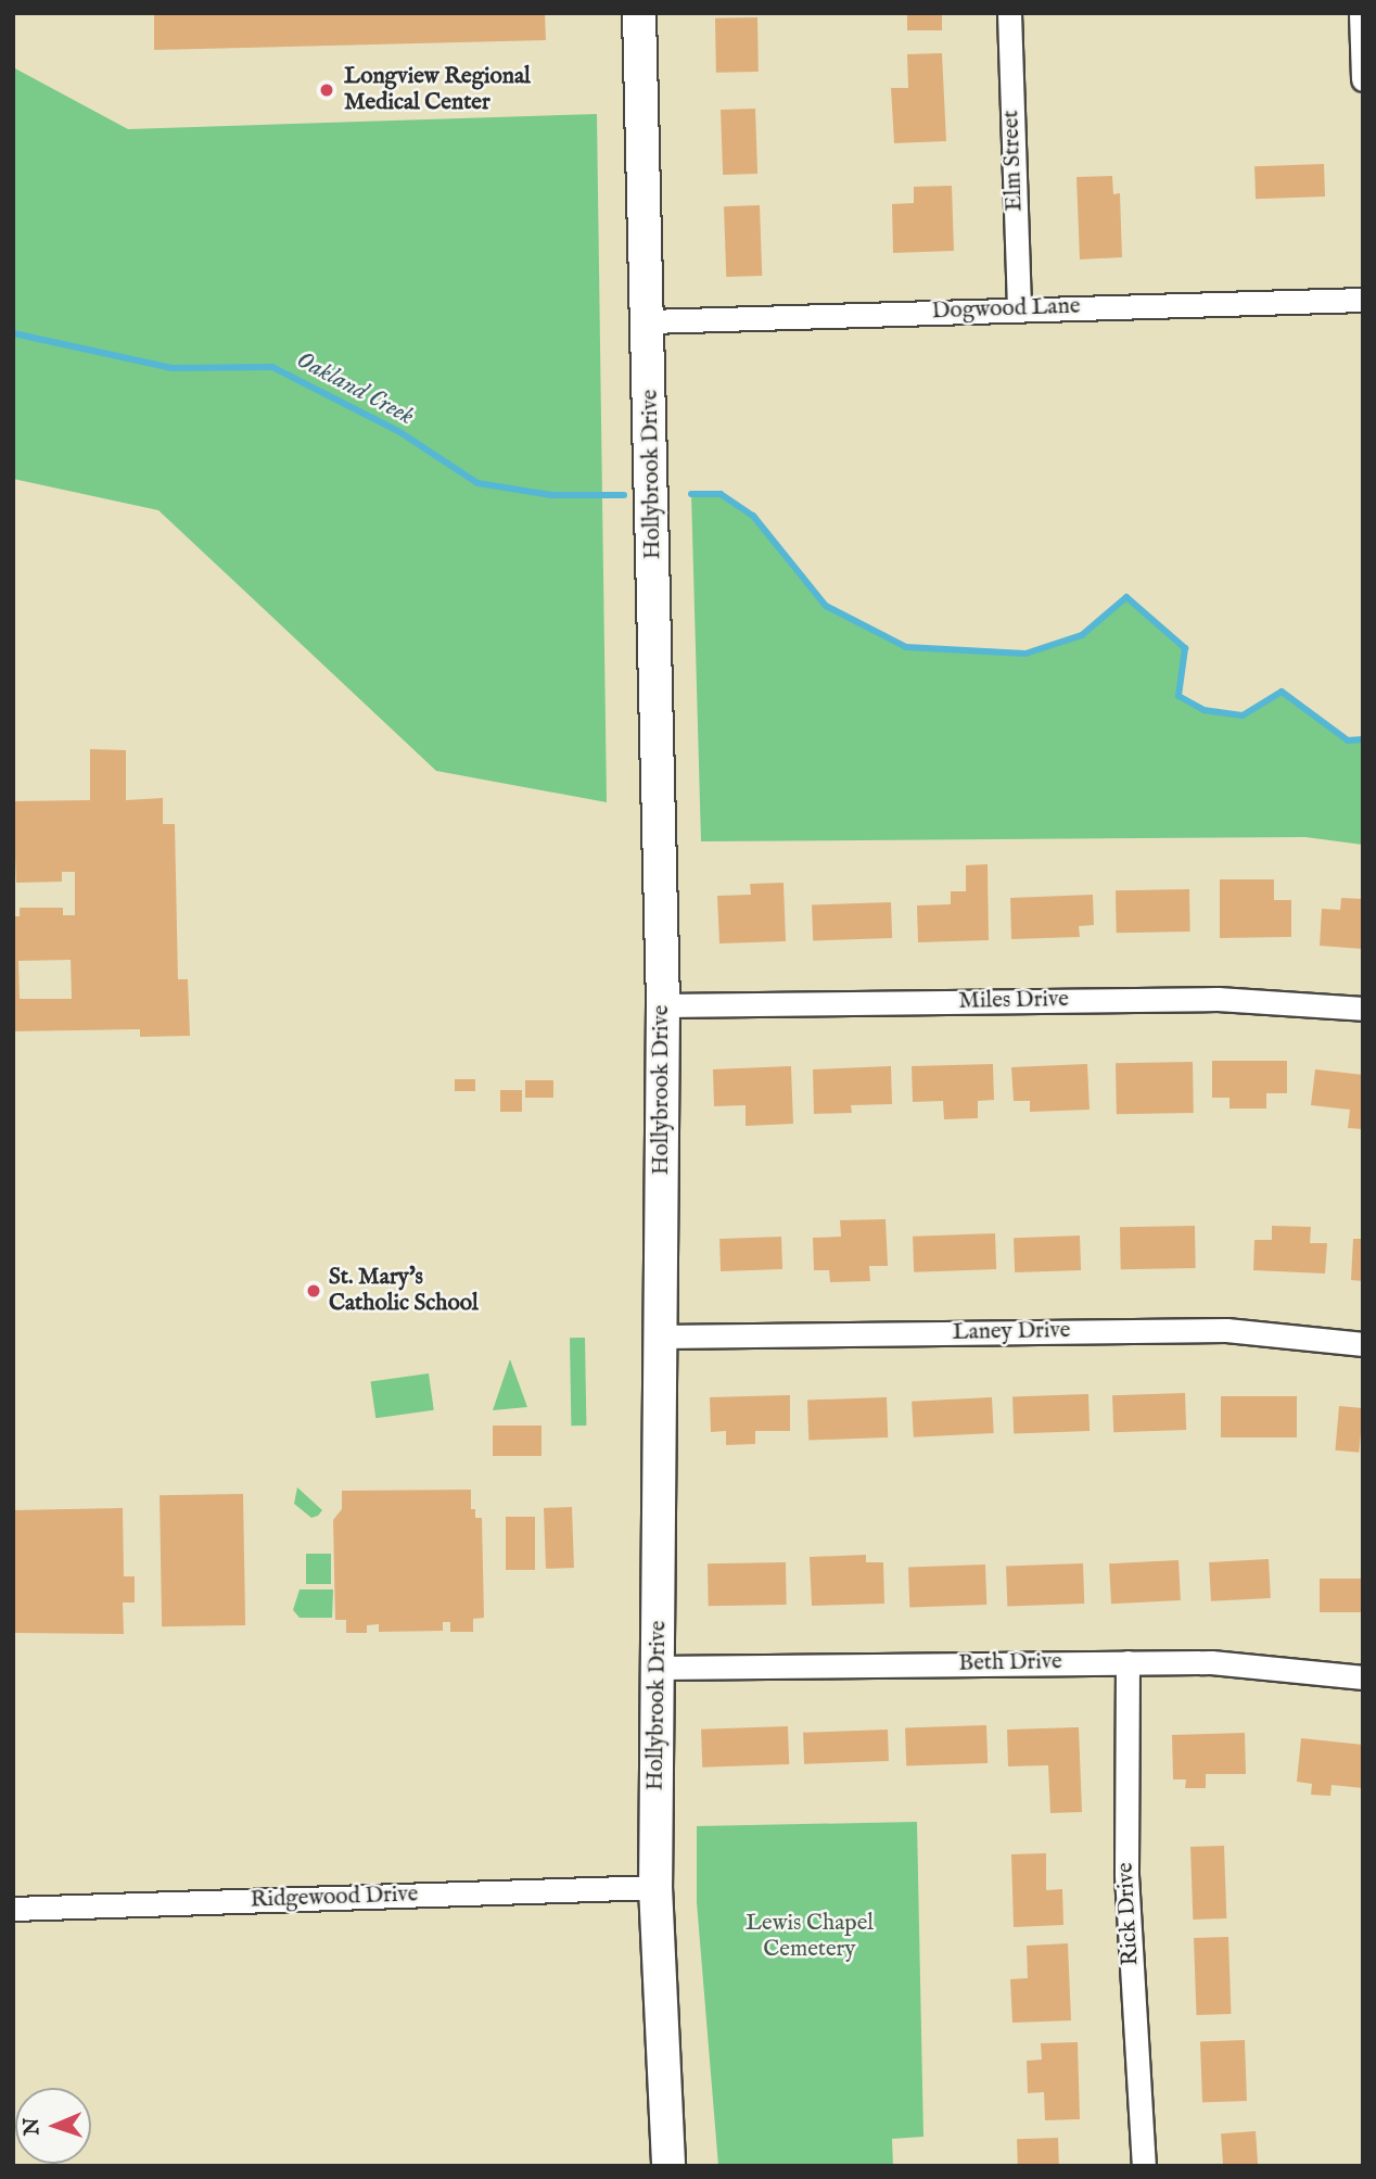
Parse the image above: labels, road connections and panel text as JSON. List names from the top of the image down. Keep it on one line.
{"streets":{"main road":["Hollybrook Drive"],"street":["Elm Street","Dogwood Lane","Miles Drive","Laney Drive","Beth Drive","Ridgewood Drive","Rick Drive"]},"crossings":[["Elm Street","Dogwood Lane"],["Dogwood Lane","Hollybrook Drive"],["Hollybrook Drive","Miles Drive"],["Hollybrook Drive","Laney Drive"],["Hollybrook Drive","Beth Drive"],["Hollybrook Drive","Ridgewood Drive"],["Beth Drive","Rick Drive"]],"water":["Oakland Creek"],"parks":["Lewis Chapel Cemetery"],"places":["Longview Regional Medical Center","St. Mary's Catholic School"],"north":"left"}
